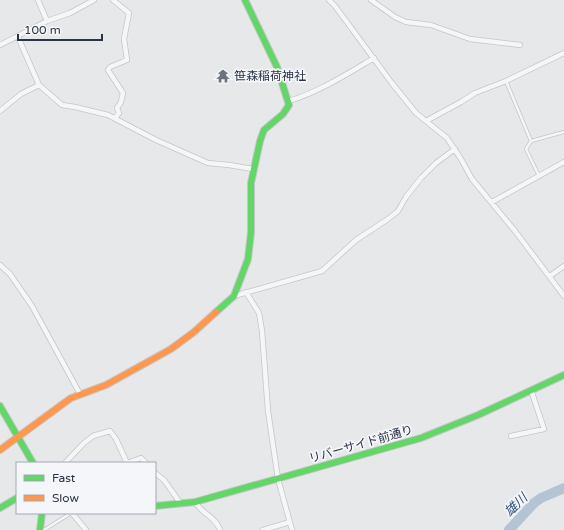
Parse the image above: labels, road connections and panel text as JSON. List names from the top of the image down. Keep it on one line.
{"streets":{"main road":["リバーサイド前通り"]},"water":["雄川"],"places":{"temple":["笹森稲荷神社"]},"legend":["Fast","Slow"],"scale_bar":"100 m"}
